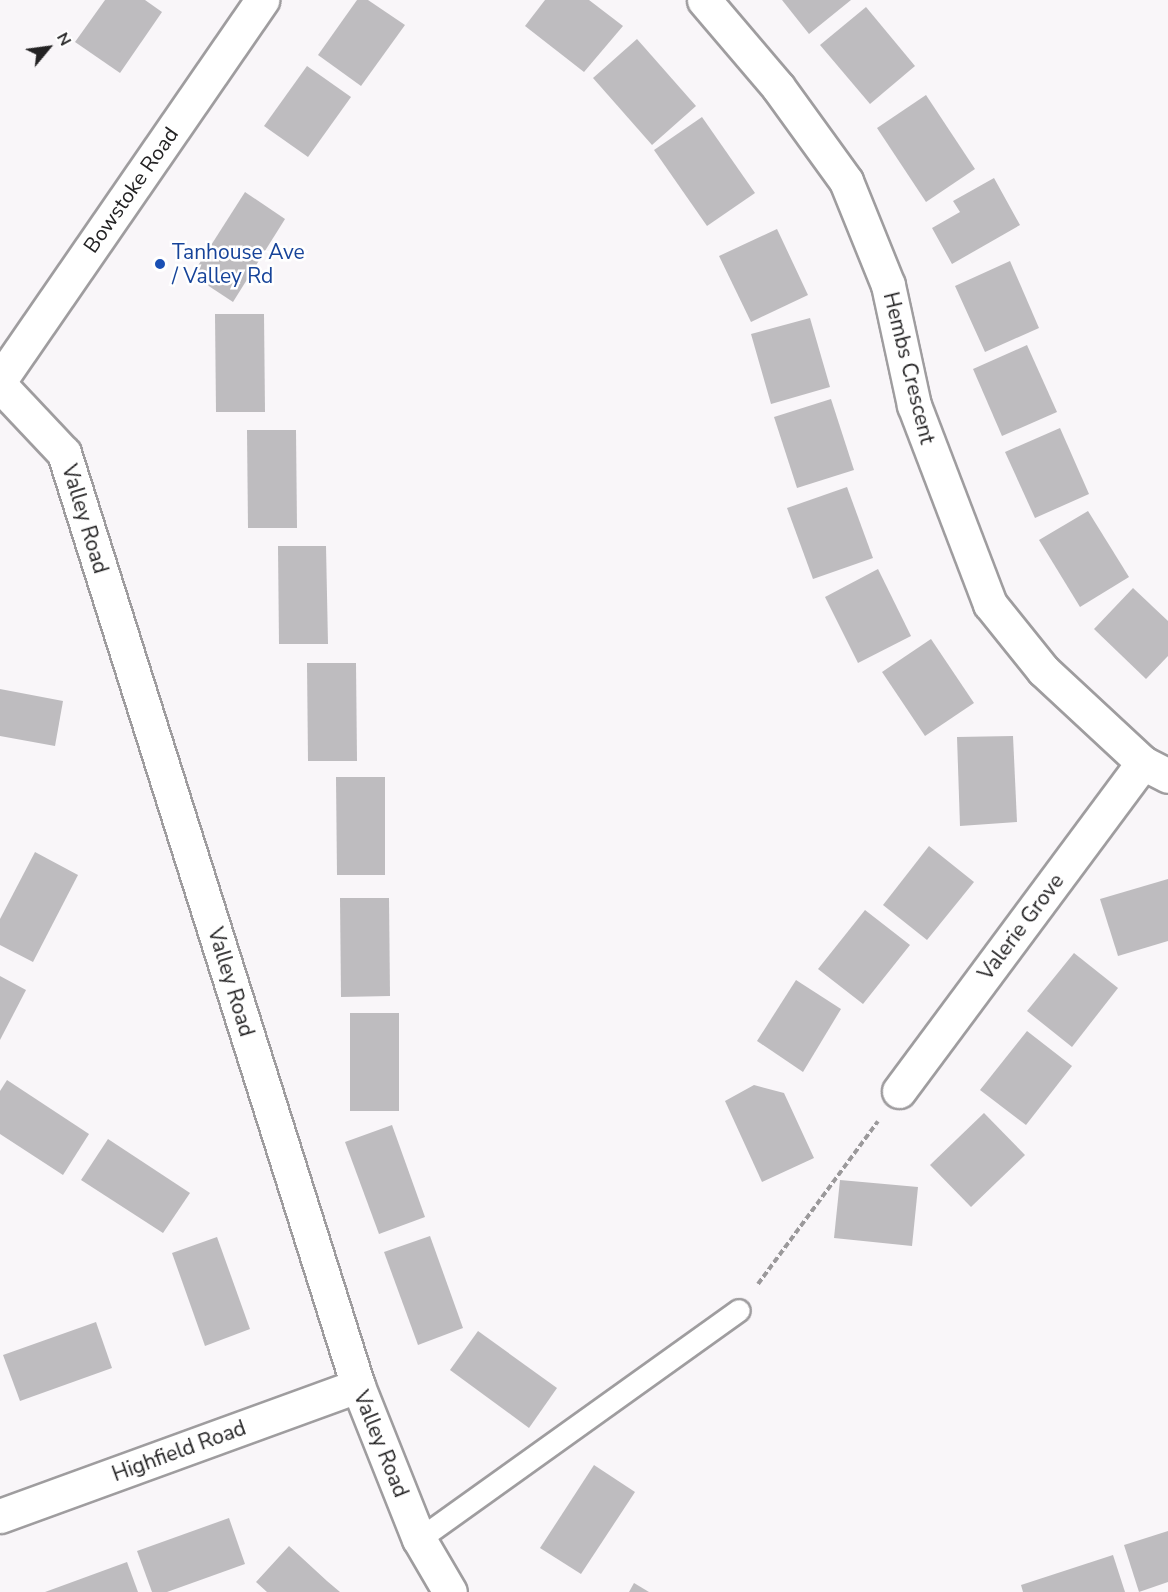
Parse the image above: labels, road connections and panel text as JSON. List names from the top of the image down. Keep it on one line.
{"streets":{"street":["Bowstoke Road","Hembs Crescent","Valley Road","Valerie Grove","Highfield Road"]},"crossings":[["Bowstoke Road","Valley Road"],["Hembs Crescent","Valerie Grove"],["Valley Road","Highfield Road"]],"places":["Tanhouse Ave / Valley Rd"],"north":"top right"}
